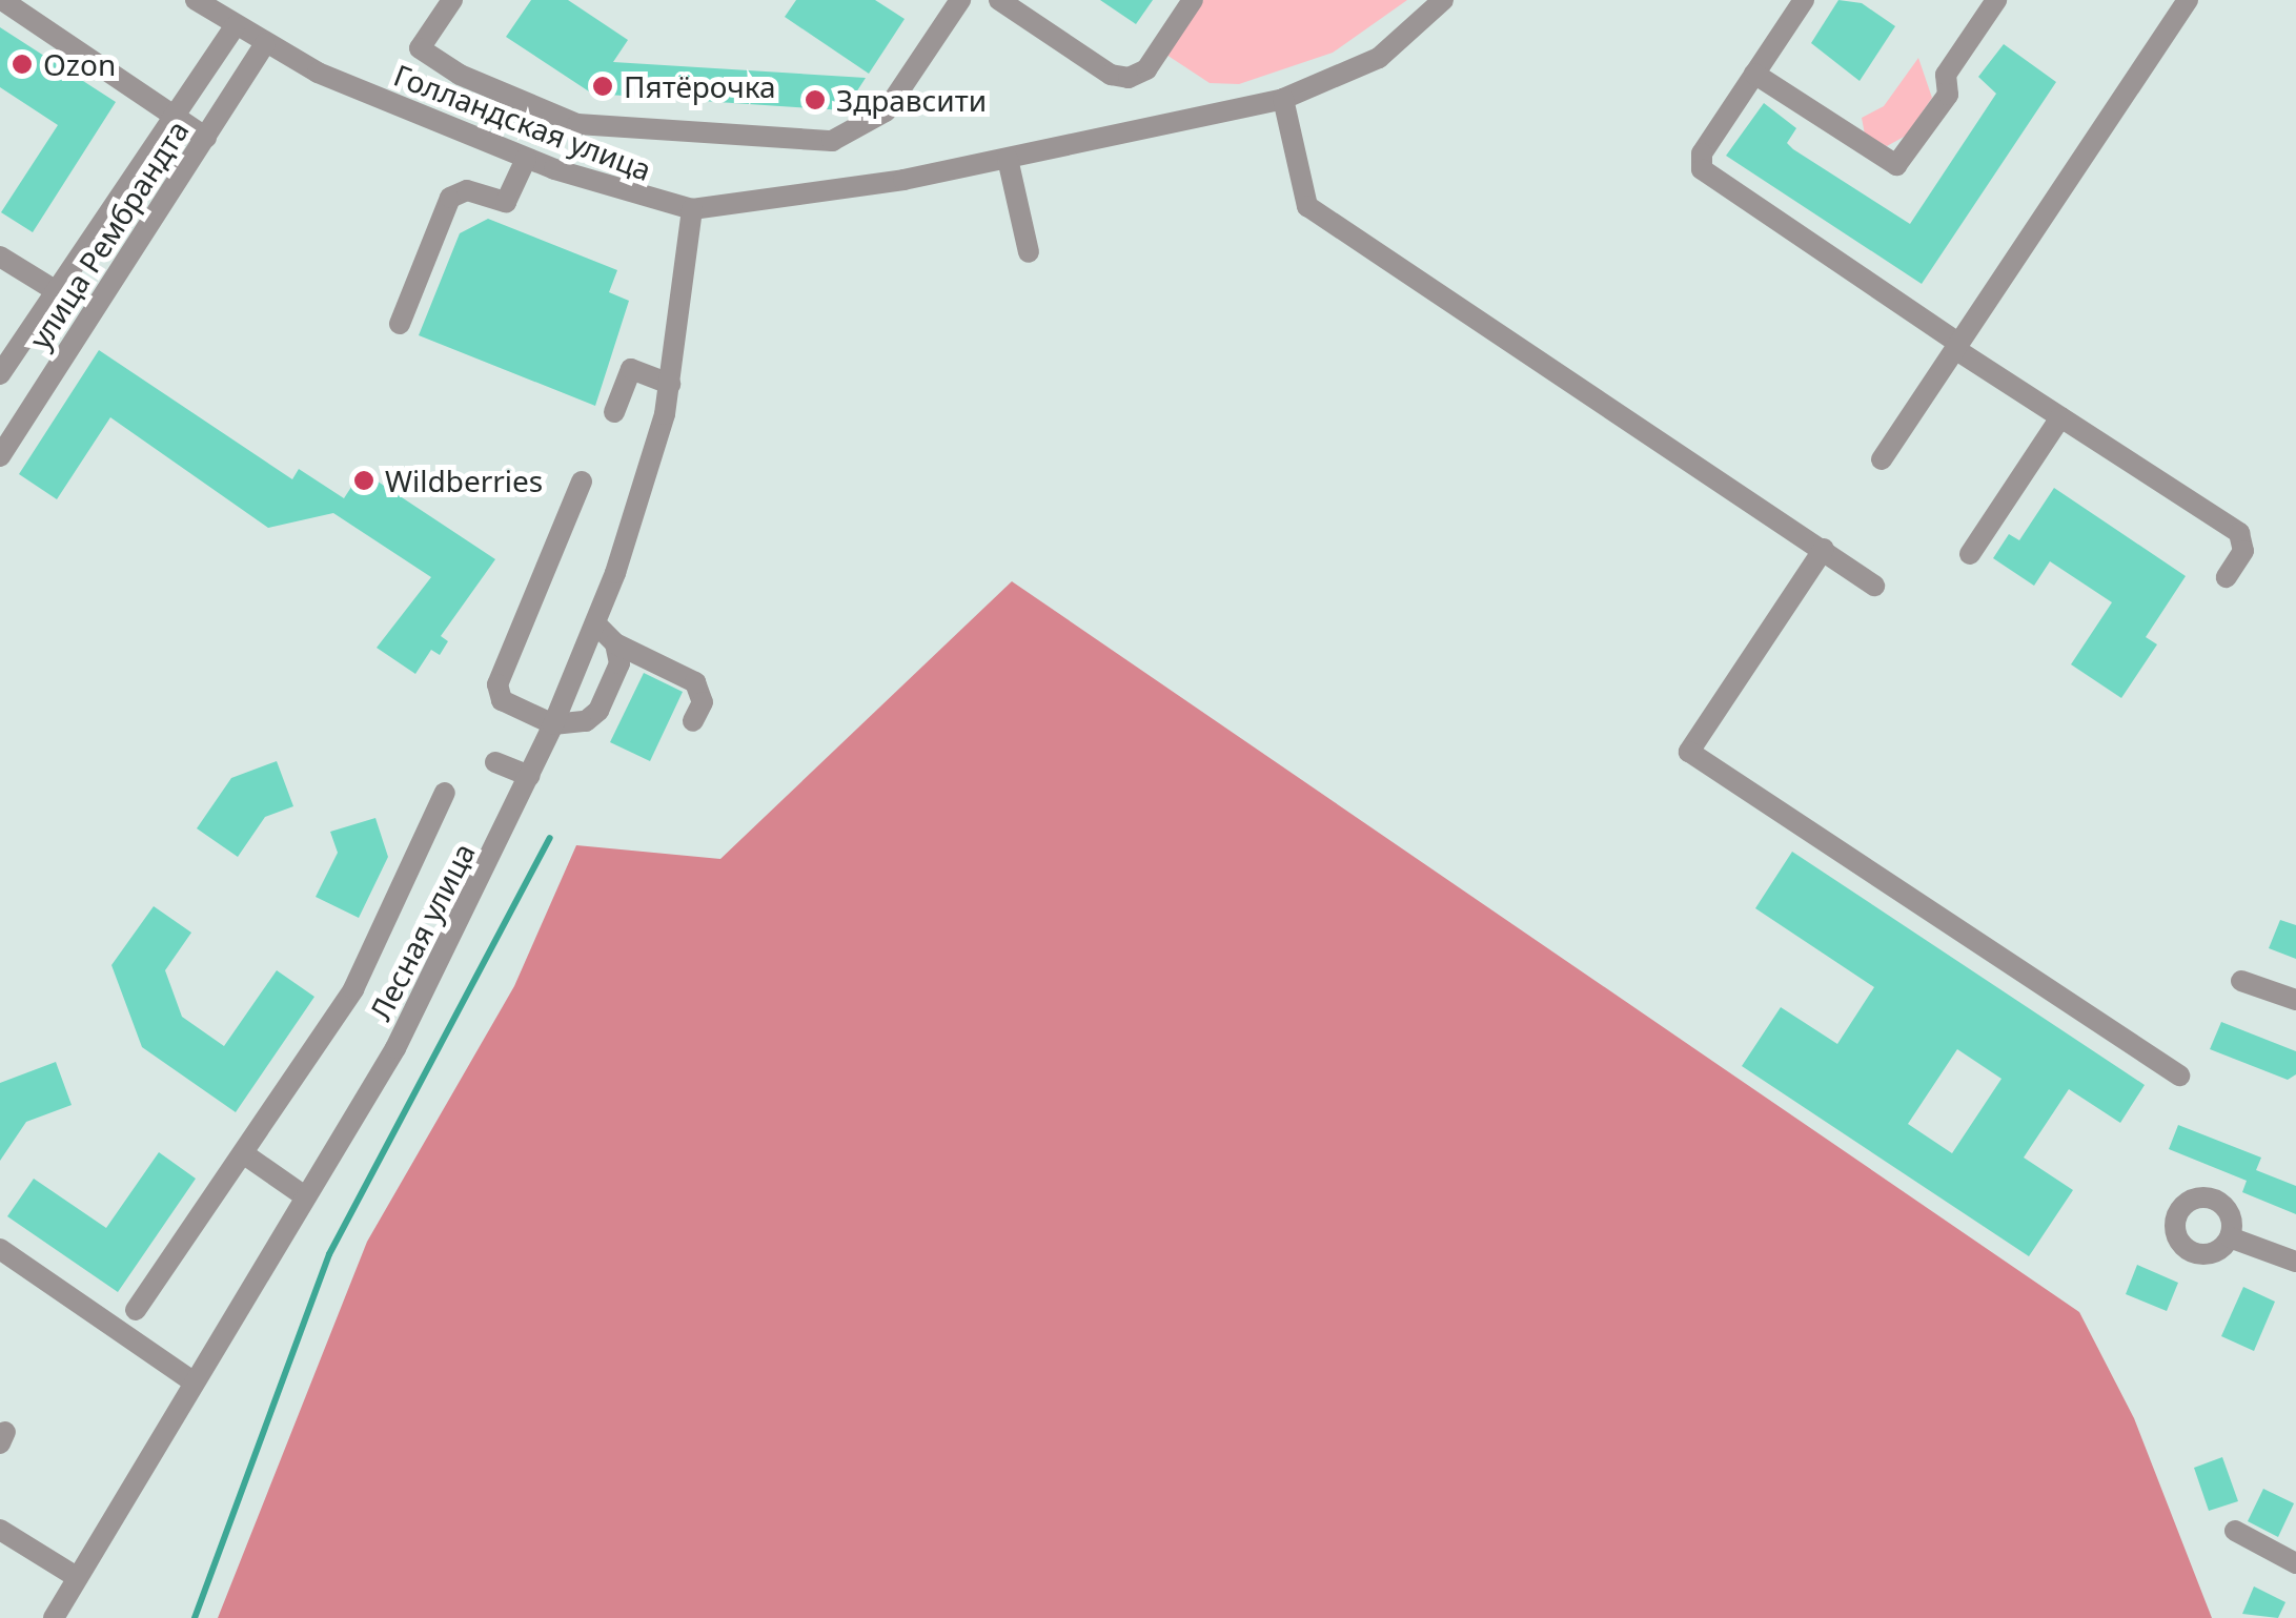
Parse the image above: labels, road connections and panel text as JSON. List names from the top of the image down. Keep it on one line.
{"streets":{"street":["Голландская улица","улица Рембрандта","Лесная улица"]},"crossings":[["Голландская улица","улица Рембрандта"],["Голландская улица","Лесная улица"]],"places":["Ozon","Пятёрочка","Здравсити","Wildberries"]}
